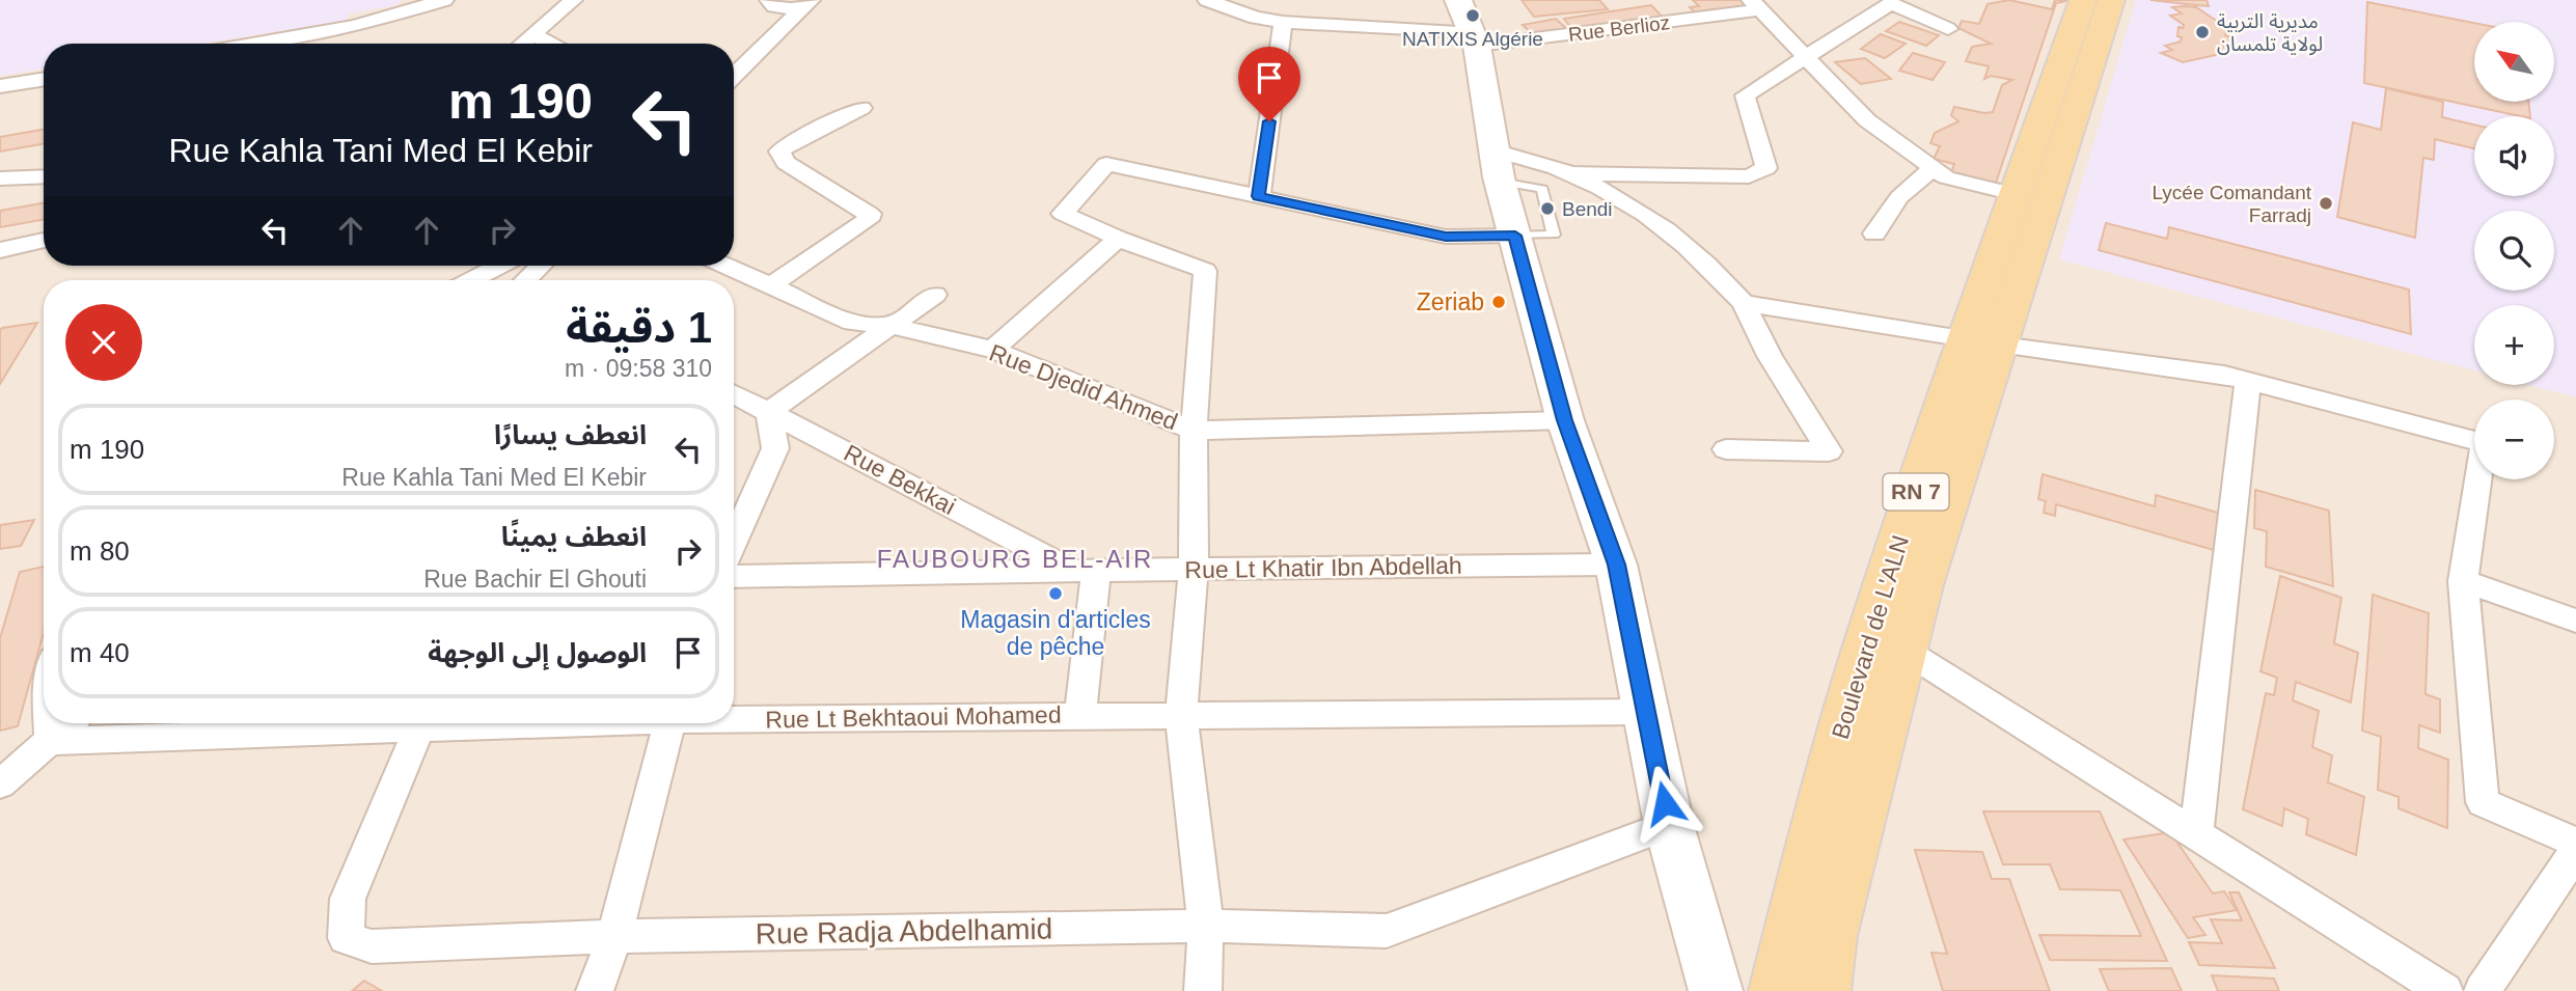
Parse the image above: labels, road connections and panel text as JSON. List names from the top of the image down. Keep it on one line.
{"streets":{"main road":["RN 7","Boulevard de L'ALN"],"street":["Rue Berlioz","Rue Djedid Ahmed","Rue Bekkai","Rue Lt Khatir Ibn Abdellah","Rue Lt Bekhtaoui Mohamed","Rue Radja Abdelhamid"]},"crossings":[["Rue Bekkai","Rue Lt Khatir Ibn Abdellah"],["Rue Lt Bekhtaoui Mohamed","Rue Radja Abdelhamid"]],"districts":["FAUBOURG BEL-AIR"],"places":["NATIXIS Algérie","مديرية التربية لولاية تلمسان","Lycée Comandant Farradj","Bendi","Zeriab","Magasin d'articles de pêche"],"north":"top left","page":{"map_buttons":["+","−"],"turn":["190 m","Rue Kahla Tani Med El Kebir"],"heading":["1 دقيقة","310 m · 09:58"],"list":[{"name":"انعطف يسارًا","note":"Rue Kahla Tani Med El Kebir","value":"190 m"},{"name":"انعطف يمينًا","note":"Rue Bachir El Ghouti","value":"80 m"},{"name":"الوصول إلى الوجهة","value":"40 m"}]}}
